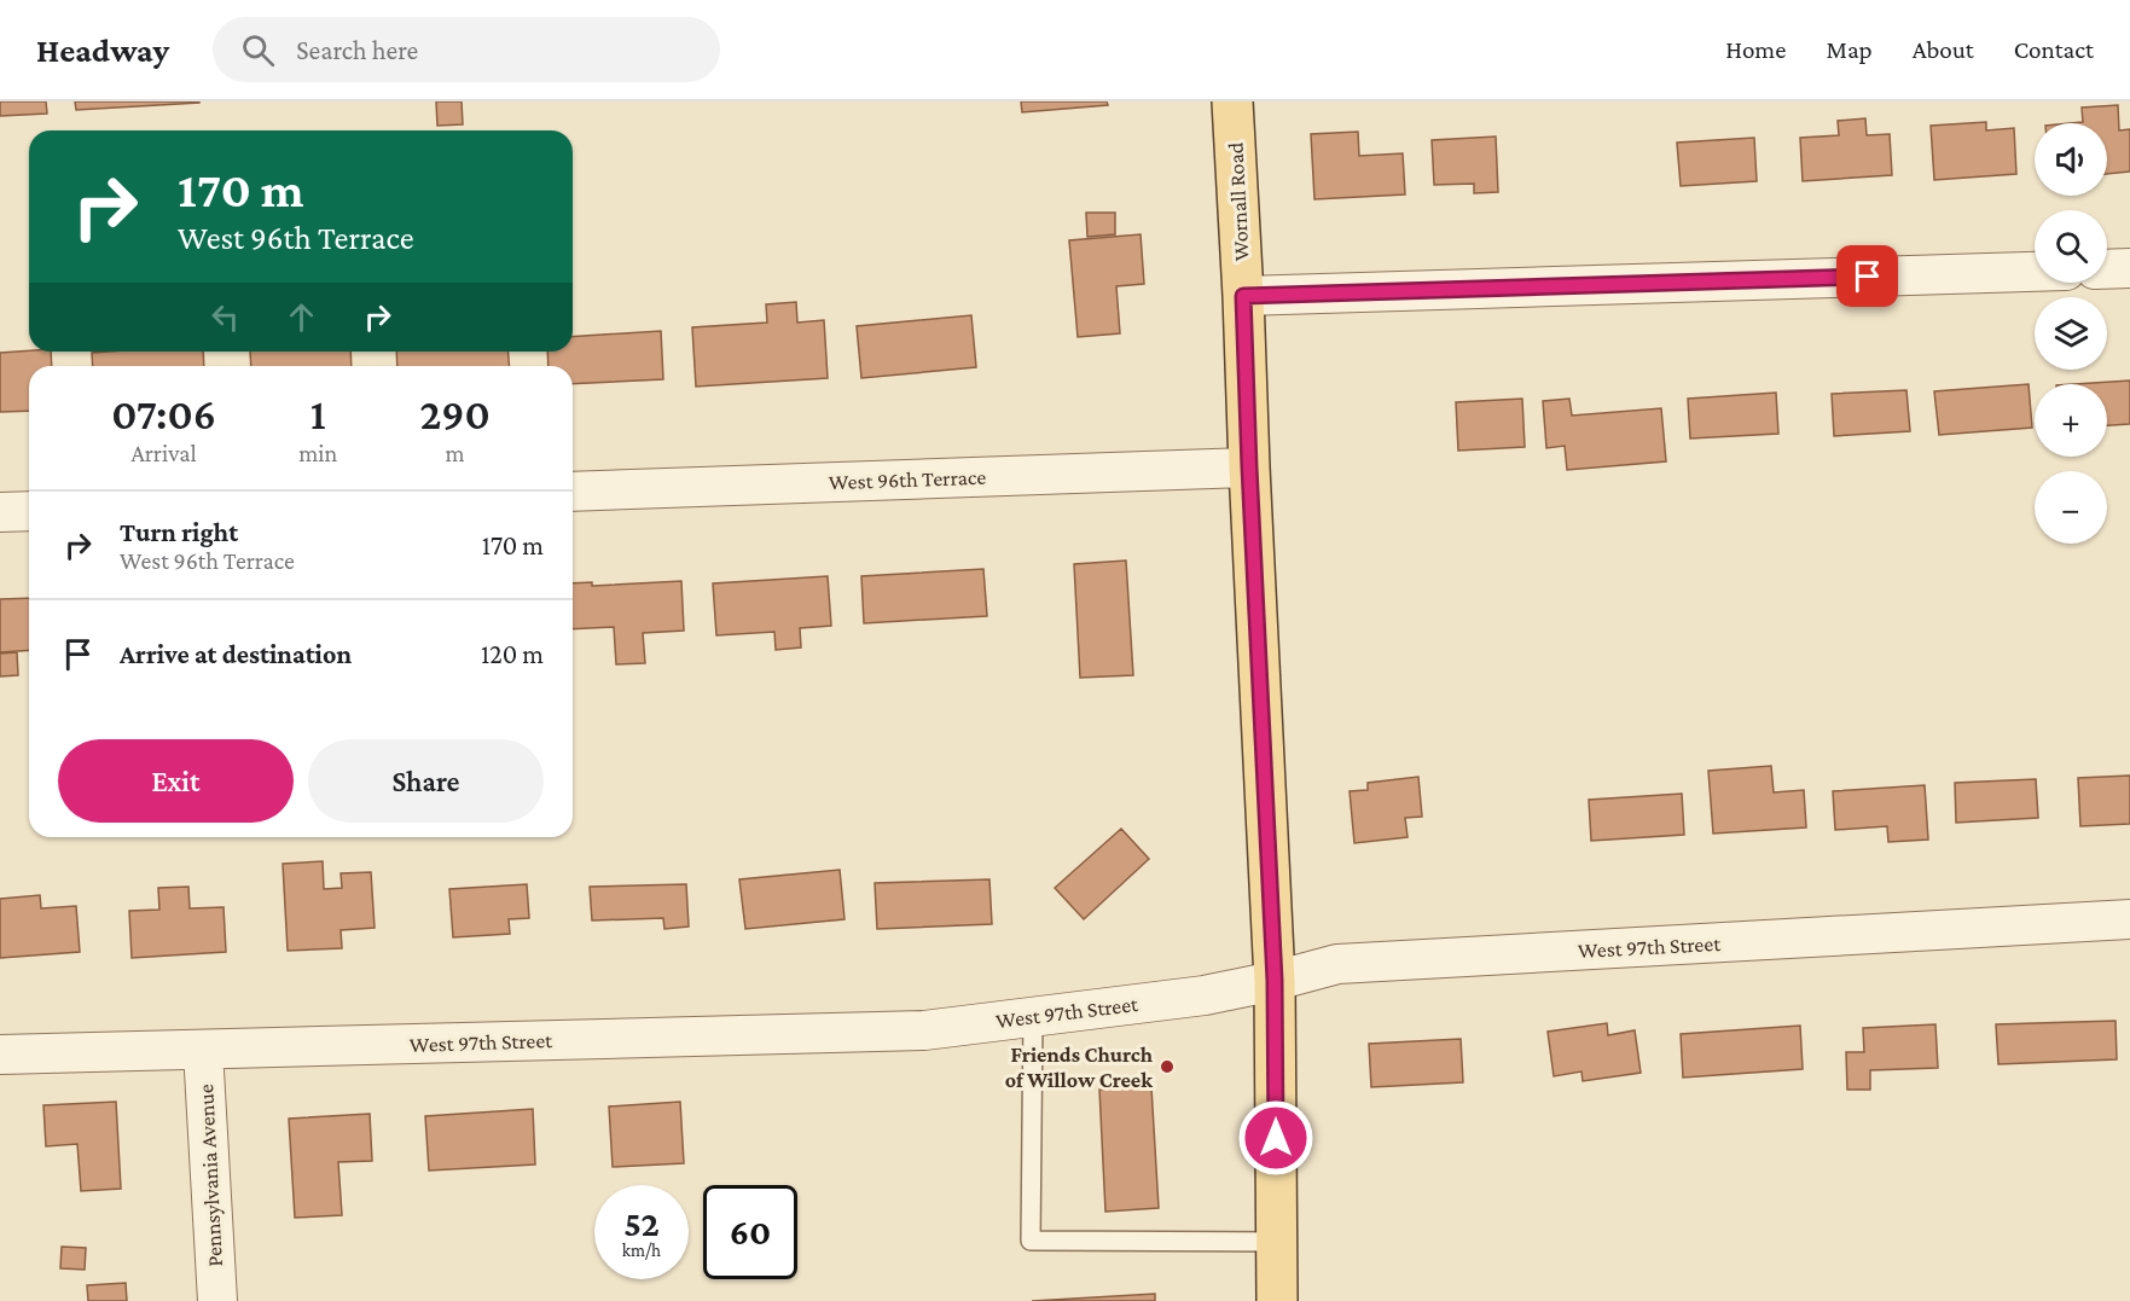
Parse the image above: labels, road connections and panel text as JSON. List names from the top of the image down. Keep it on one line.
{"streets":{"main road":["Wornall Road"],"street":["West 96th Terrace","West 97th Street","Pennsylvania Avenue"]},"crossings":[["Wornall Road","West 96th Terrace"],["Wornall Road","West 97th Street"],["West 97th Street","Pennsylvania Avenue"]],"places":["Friends Church of Willow Creek"],"page":{"header":"Headway","search":"Search here","nav":["Home","Map","About","Contact"],"map_buttons":["+","−"],"turn":["170 m","West 96th Terrace"],"eta":["07:06","Arrival","1","min","290","m"],"list":[{"name":"Turn right","note":"West 96th Terrace","value":"170 m"},{"name":"Arrive at destination","value":"120 m"}],"buttons":["Exit","Share"],"speed":"52 km/h","limit":"60"}}
